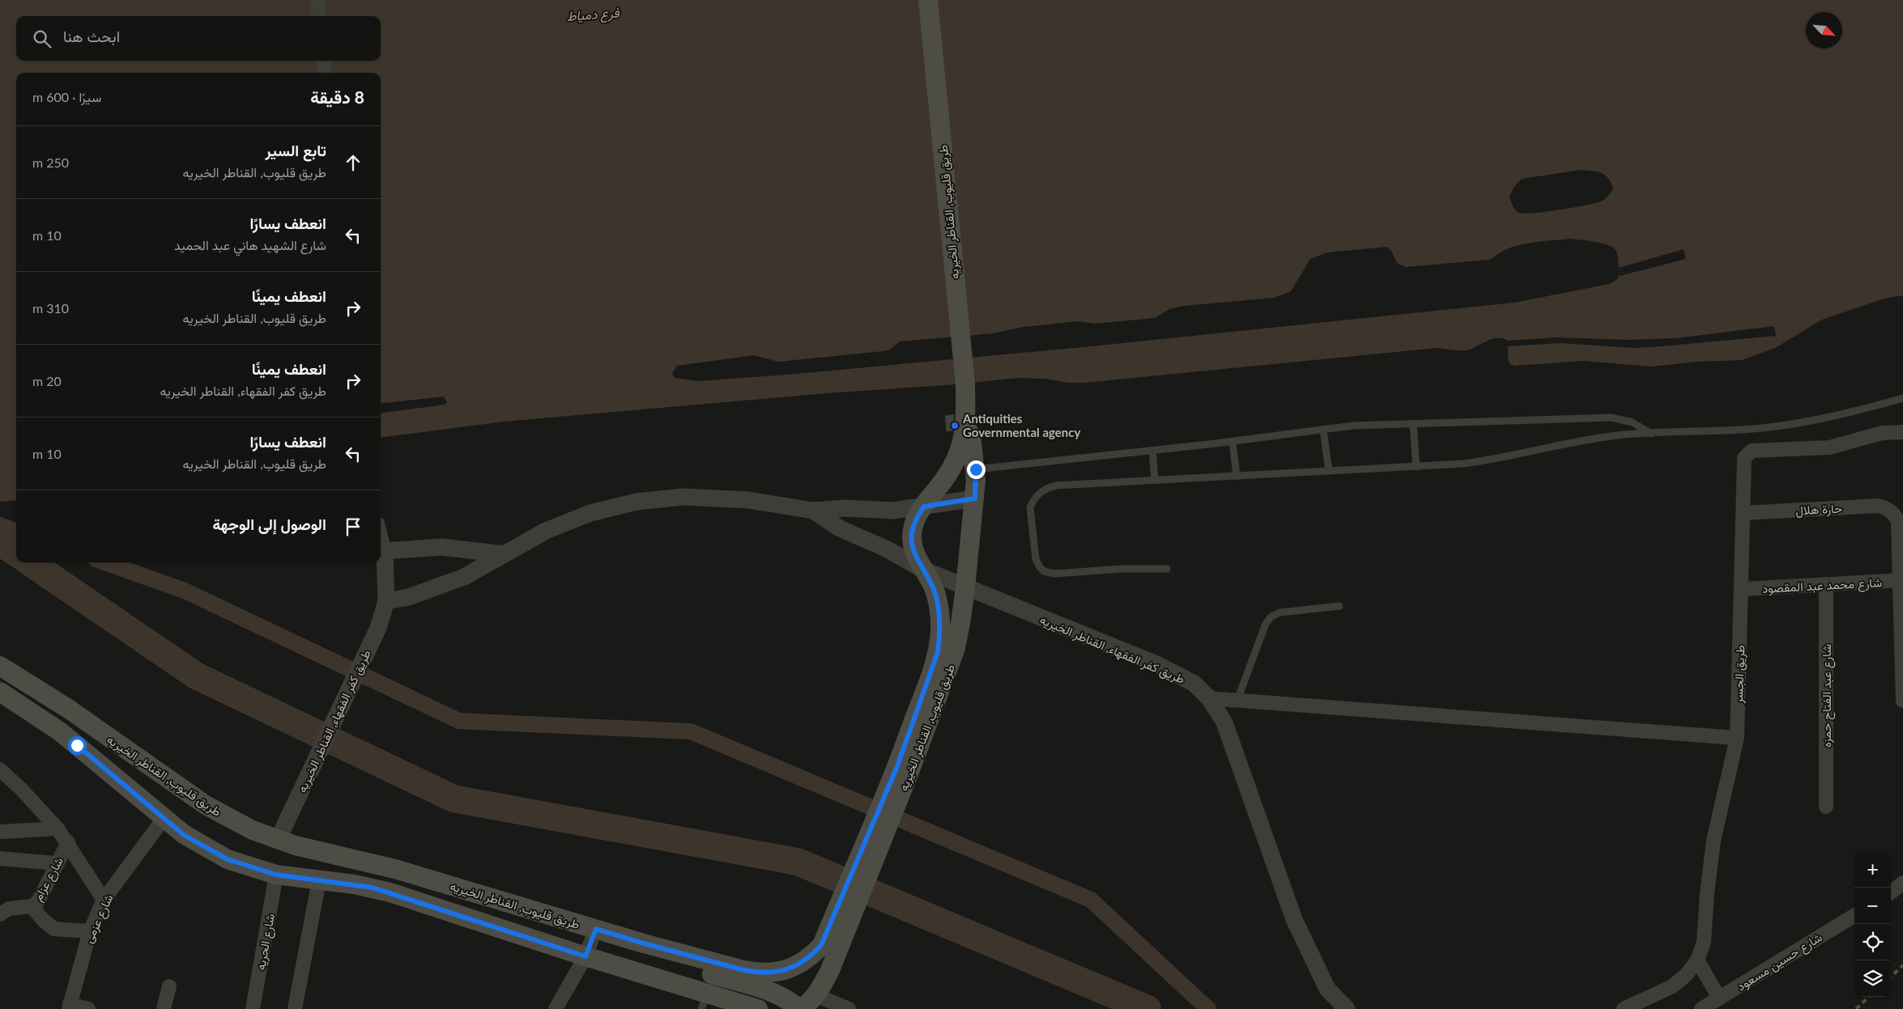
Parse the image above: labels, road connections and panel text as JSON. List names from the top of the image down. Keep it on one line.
{"streets":{"main road":["طريق قليوب, القناطر الخيريه"],"street":["حارة هلال","شارع محمد عبد المقصود","طريق كفر الفقهاء, القناطر الخيريه","طريق الجسر","شارع عبد الفتاح حمزه","شارع عزام","شارع عزمى","شارع الحريه","شارع حسين مسعود"]},"crossings":[["طريق قليوب, القناطر الخيريه","طريق كفر الفقهاء, القناطر الخيريه"],["حارة هلال","شارع محمد عبد المقصود"],["حارة هلال","طريق الجسر"],["شارع محمد عبد المقصود","طريق الجسر"],["شارع محمد عبد المقصود","شارع عبد الفتاح حمزه"]],"water":["فرع دمياط"],"places":["Antiquities Governmental agency"],"north":"bottom right","page":{"search":"ابحث هنا","heading":["8 دقيقة","سيرًا · 600 m"],"list":[["تابع السير","طريق قليوب, القناطر الخيريه","250 m"],["انعطف يسارًا","شارع الشهيد هاني عبد الحميد","10 m"],["انعطف يمينًا","طريق قليوب, القناطر الخيريه","310 m"],["انعطف يمينًا","طريق كفر الفقهاء, القناطر الخيريه","20 m"],["انعطف يسارًا","طريق قليوب, القناطر الخيريه","10 m"],"الوصول إلى الوجهة"],"map_buttons":["+","−"]}}
